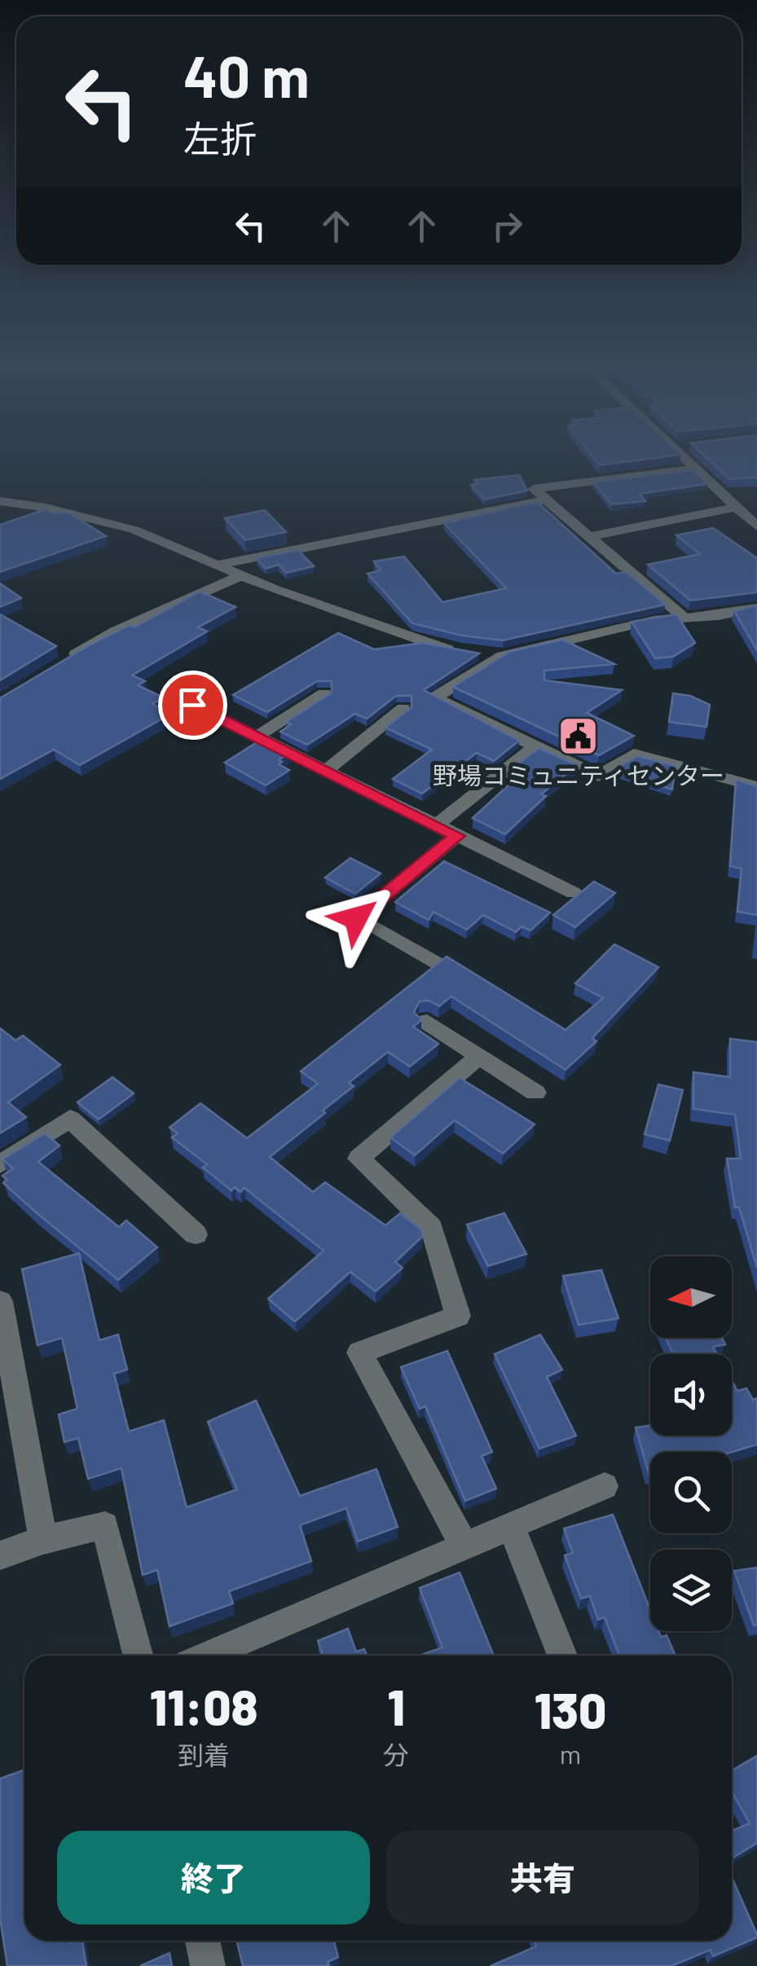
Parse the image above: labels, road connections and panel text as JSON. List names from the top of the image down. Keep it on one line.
{"places":{"public building":["野場コミュニティセンター"]},"north":"left","page":{"turn":["40 m","左折"],"eta":["11:08","到着","1","分","130","m"],"buttons":["終了","共有"]}}
